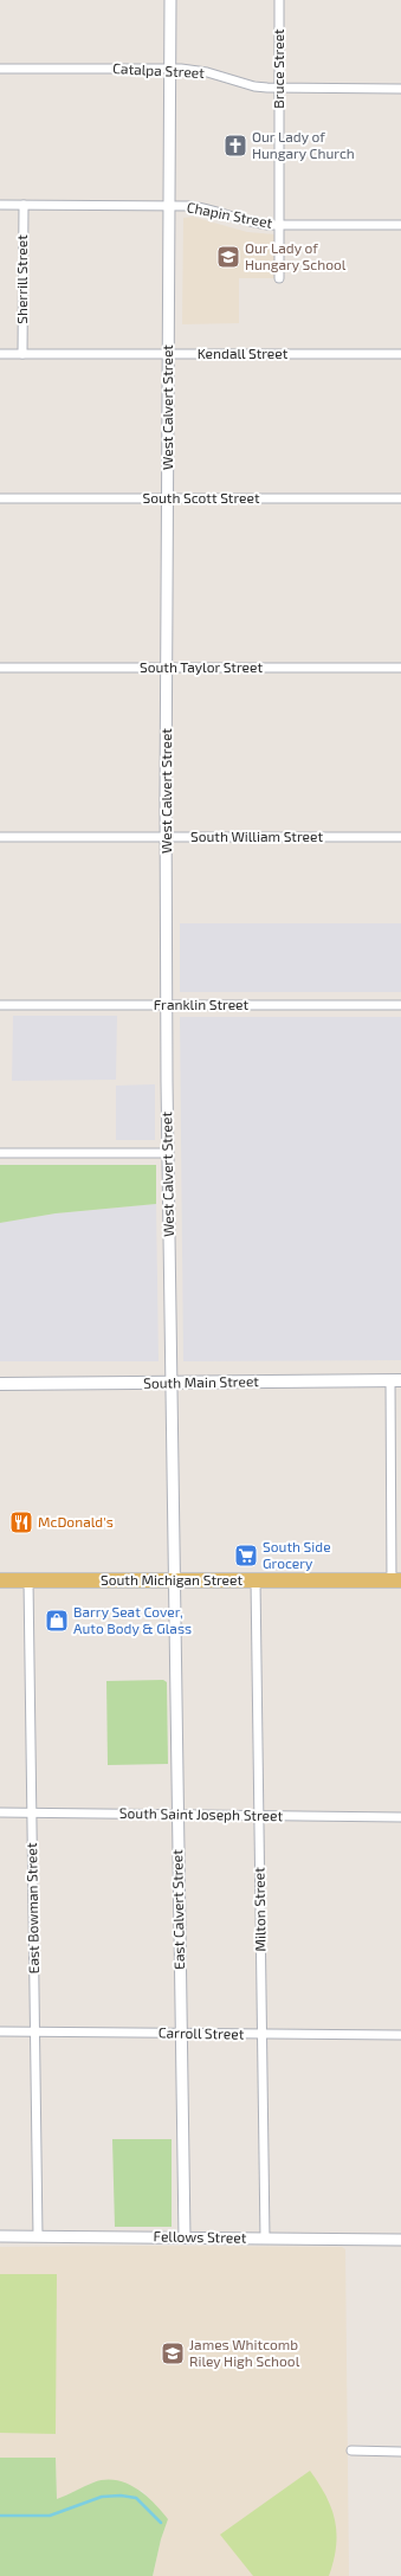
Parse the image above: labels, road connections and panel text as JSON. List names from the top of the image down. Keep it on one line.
{"streets":{"main road":["South Main Street","South Michigan Street"],"street":["Bruce Street","Catalpa Street","Chapin Street","Sherrill Street","Kendall Street","West Calvert Street","South Scott Street","South Taylor Street","South William Street","Franklin Street","South Saint Joseph Street","East Bowman Street","East Calvert Street","Milton Street","Carroll Street","Fellows Street"]},"crossings":[["Bruce Street","Catalpa Street"],["Bruce Street","Chapin Street"],["Catalpa Street","West Calvert Street"],["Chapin Street","Sherrill Street"],["Chapin Street","West Calvert Street"],["Sherrill Street","Kendall Street"],["Kendall Street","West Calvert Street"],["West Calvert Street","South Scott Street"],["West Calvert Street","South Taylor Street"],["West Calvert Street","South William Street"],["West Calvert Street","Franklin Street"],["West Calvert Street","South Main Street"],["West Calvert Street","South Michigan Street"],["West Calvert Street","East Calvert Street"],["South Michigan Street","East Bowman Street"],["South Michigan Street","East Calvert Street"],["South Michigan Street","Milton Street"],["South Saint Joseph Street","East Bowman Street"],["South Saint Joseph Street","East Calvert Street"],["South Saint Joseph Street","Milton Street"],["East Bowman Street","Carroll Street"],["East Bowman Street","Fellows Street"],["East Calvert Street","Carroll Street"],["East Calvert Street","Fellows Street"],["Milton Street","Carroll Street"],["Milton Street","Fellows Street"]],"places":{"church":["Our Lady of Hungary Church"],"school or university":["Our Lady of Hungary School","James Whitcomb Riley High School"],"restaurant":["McDonald's"],"supermarket":["South Side Grocery"],"shop":["Barry Seat Cover, Auto Body & Glass"]}}
